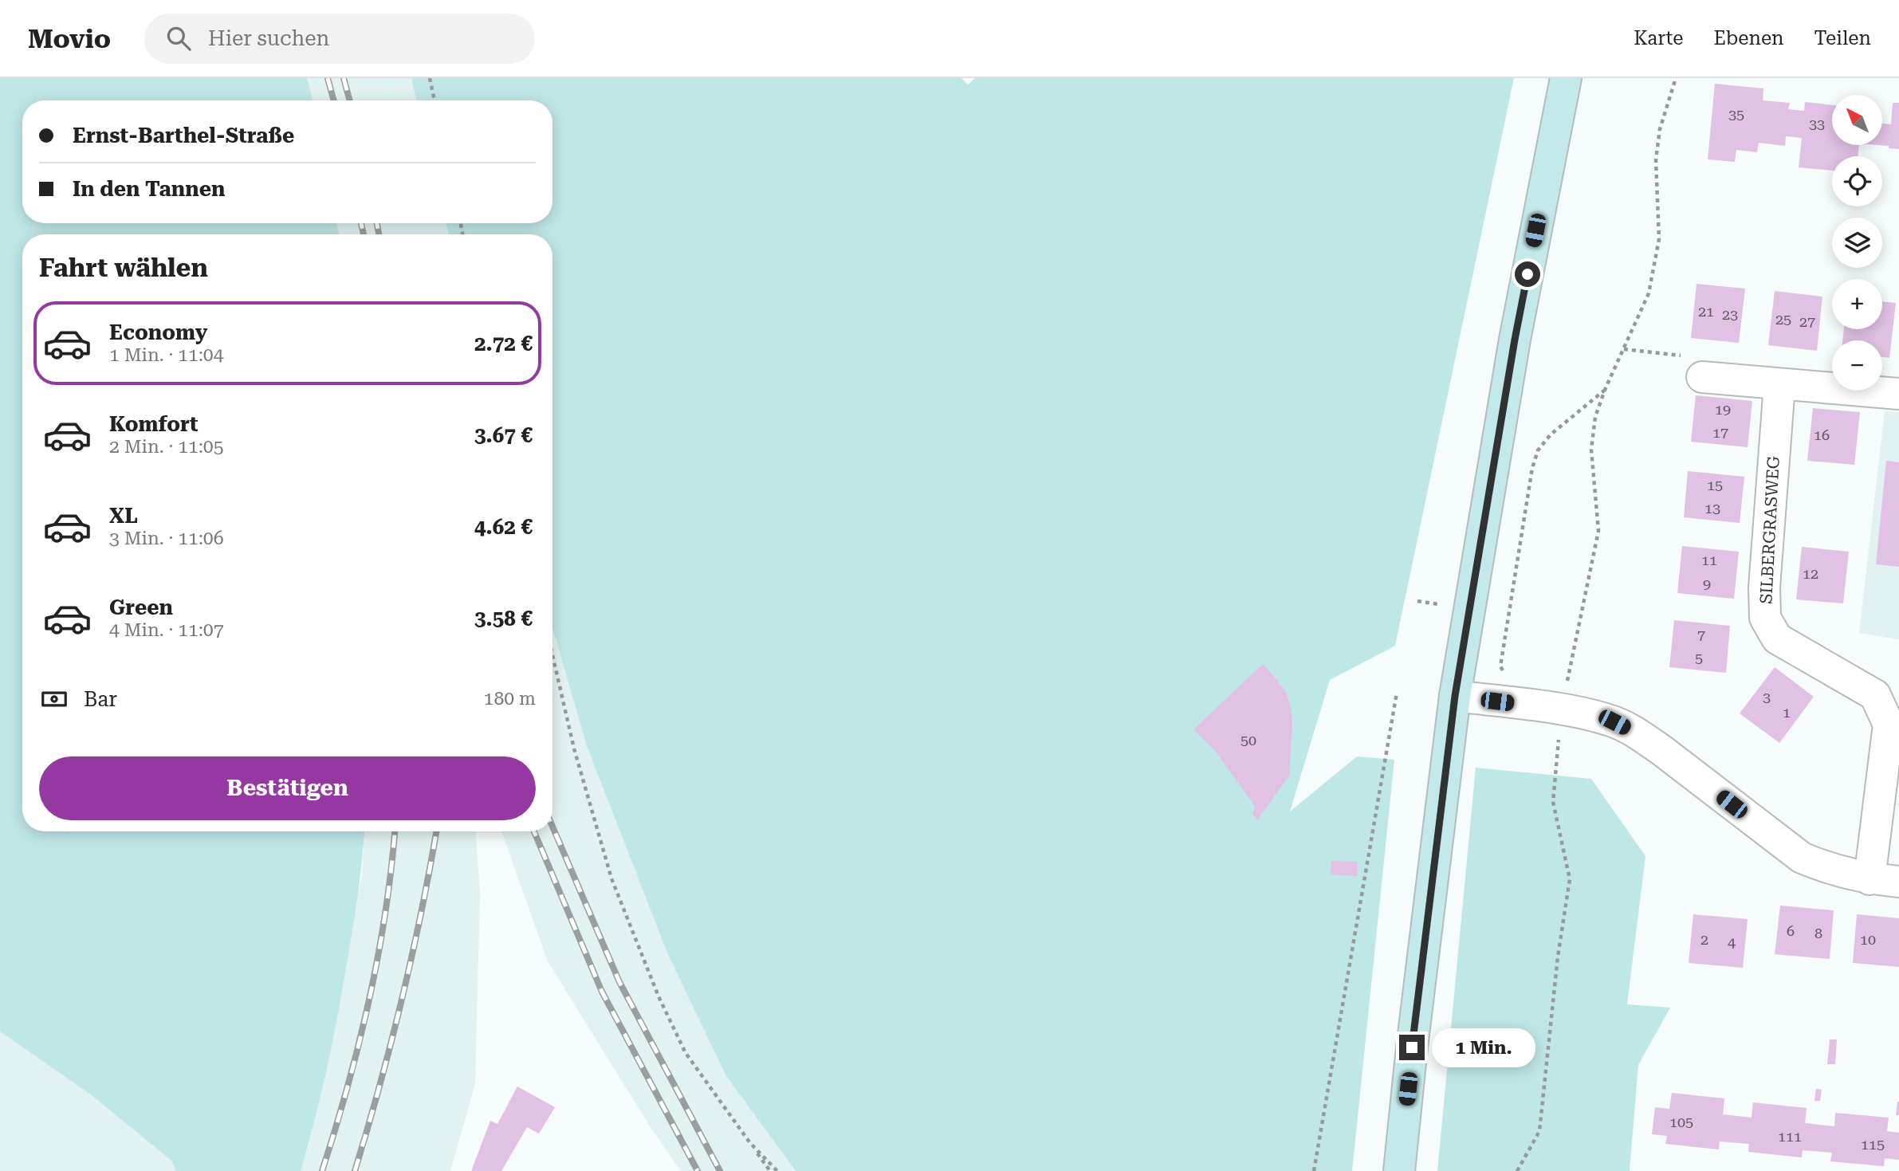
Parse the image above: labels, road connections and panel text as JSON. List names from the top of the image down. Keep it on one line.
{"streets":{"street":["SILBERGRASWEG"]},"house_numbers":["35","33","21","23","25","27","19","17","16","15","13","11","12","9","7","5","3","1","50","6","8","2","10","4","105","111","115"],"north":"top left","page":{"header":"Movio","search":"Hier suchen","nav":["Karte","Ebenen","Teilen"],"map_buttons":["+","−"],"banner":["Ernst-Barthel-Straße","In den Tannen"],"heading":"Fahrt wählen","list":[{"name":"Economy","note":"1 Min. · 11:04","value":"2.72 €"},{"name":"Komfort","note":"2 Min. · 11:05","value":"3.67 €"},{"name":"XL","note":"3 Min. · 11:06","value":"4.62 €"},{"name":"Green","note":"4 Min. · 11:07","value":"3.58 €"}],"pay":["Bar","180 m"],"buttons":"Bestätigen","bubble":"1 Min."}}
